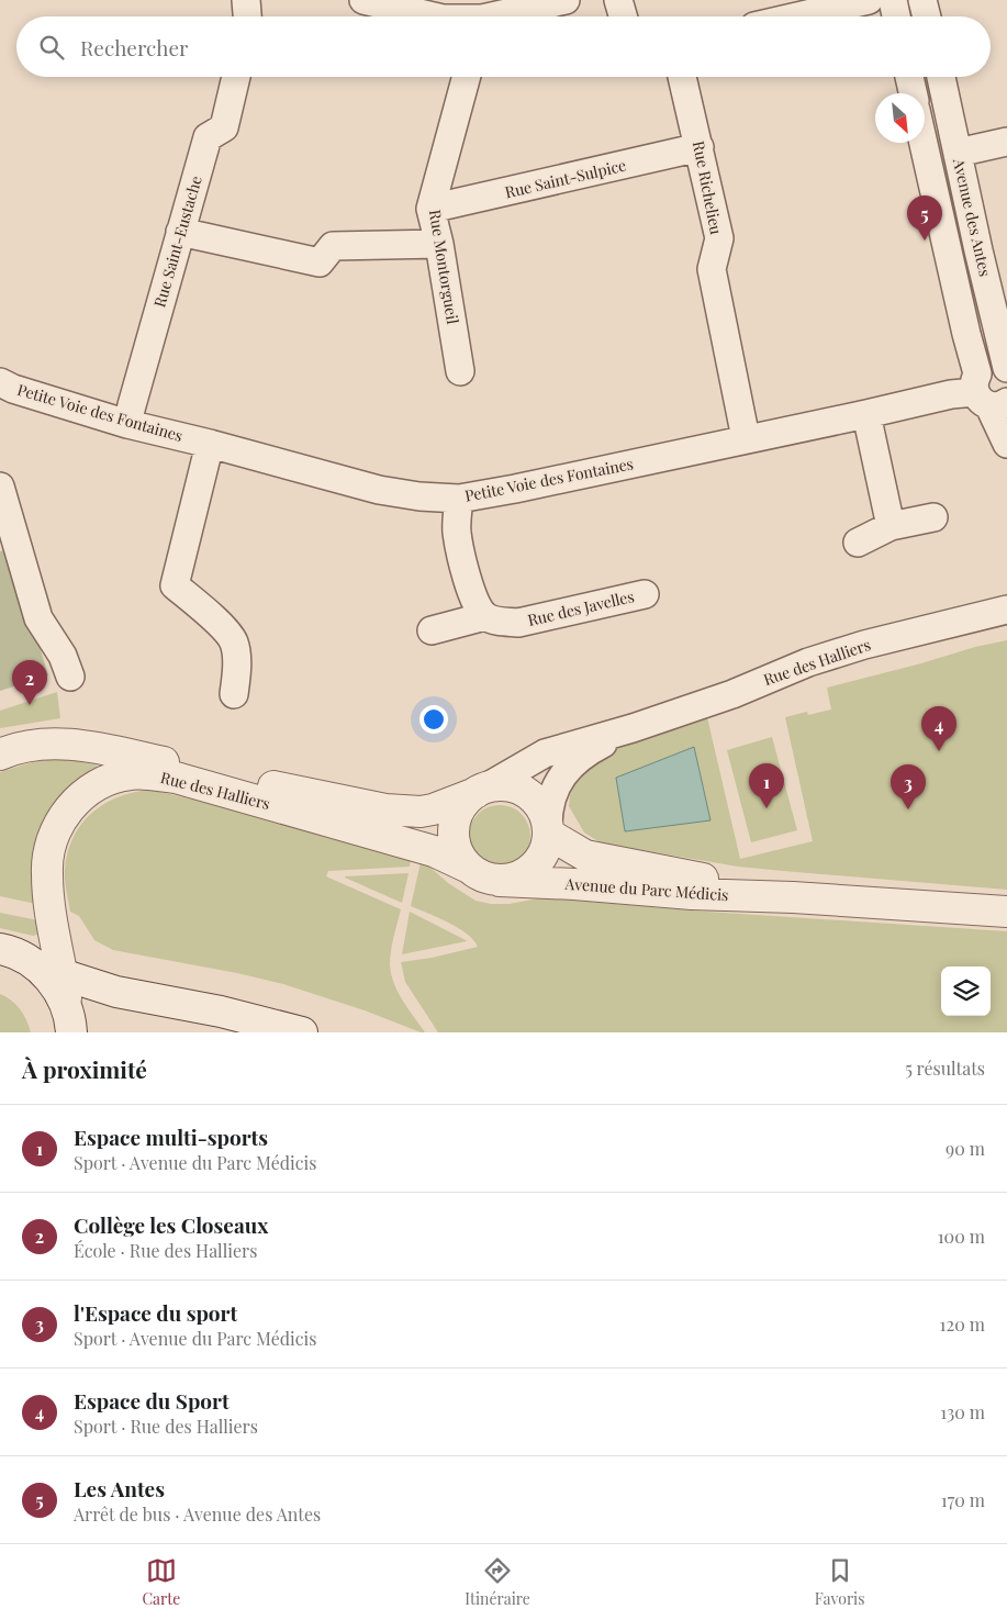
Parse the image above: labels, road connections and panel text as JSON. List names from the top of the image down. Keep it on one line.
{"streets":{"street":["Rue Saint-Sulpice","Rue Richelieu","Avenue des Antes","Rue Saint-Eustache","Rue Montorgueil","Petite Voie des Fontaines","Rue des Javelles","Rue des Halliers","Avenue du Parc Médicis"]},"crossings":[["Rue Saint-Sulpice","Rue Richelieu"],["Rue Saint-Sulpice","Rue Montorgueil"],["Rue Richelieu","Petite Voie des Fontaines"],["Avenue des Antes","Petite Voie des Fontaines"],["Rue Saint-Eustache","Petite Voie des Fontaines"],["Rue des Halliers","Avenue du Parc Médicis"]],"north":"bottom right","page":{"search":"Rechercher","pins":["5","2","4","1","3"],"heading":["À proximité","5 résultats"],"list":[{"mark":"1","name":"Espace multi-sports","note":"Sport · Avenue du Parc Médicis","value":"90 m"},{"mark":"2","name":"Collège les Closeaux","note":"École · Rue des Halliers","value":"100 m"},{"mark":"3","name":"l'Espace du sport","note":"Sport · Avenue du Parc Médicis","value":"120 m"},{"mark":"4","name":"Espace du Sport","note":"Sport · Rue des Halliers","value":"130 m"},{"mark":"5","name":"Les Antes","note":"Arrêt de bus · Avenue des Antes","value":"170 m"}],"nav":["Carte","Itinéraire","Favoris"]}}
